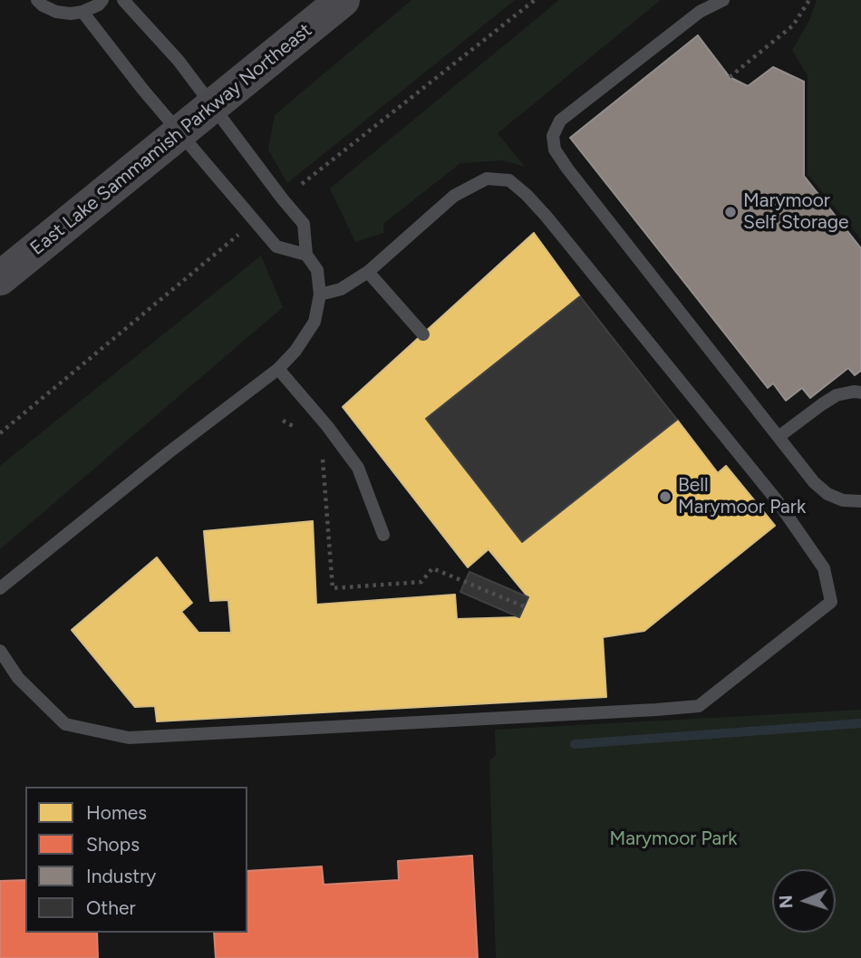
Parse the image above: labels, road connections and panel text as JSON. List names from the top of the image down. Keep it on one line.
{"streets":{"main road":["East Lake Sammamish Parkway Northeast"]},"parks":["Marymoor Park"],"places":["Marymoor Self Storage","Bell Marymoor Park"],"legend":["Homes","Shops","Industry","Other"],"north":"left"}
